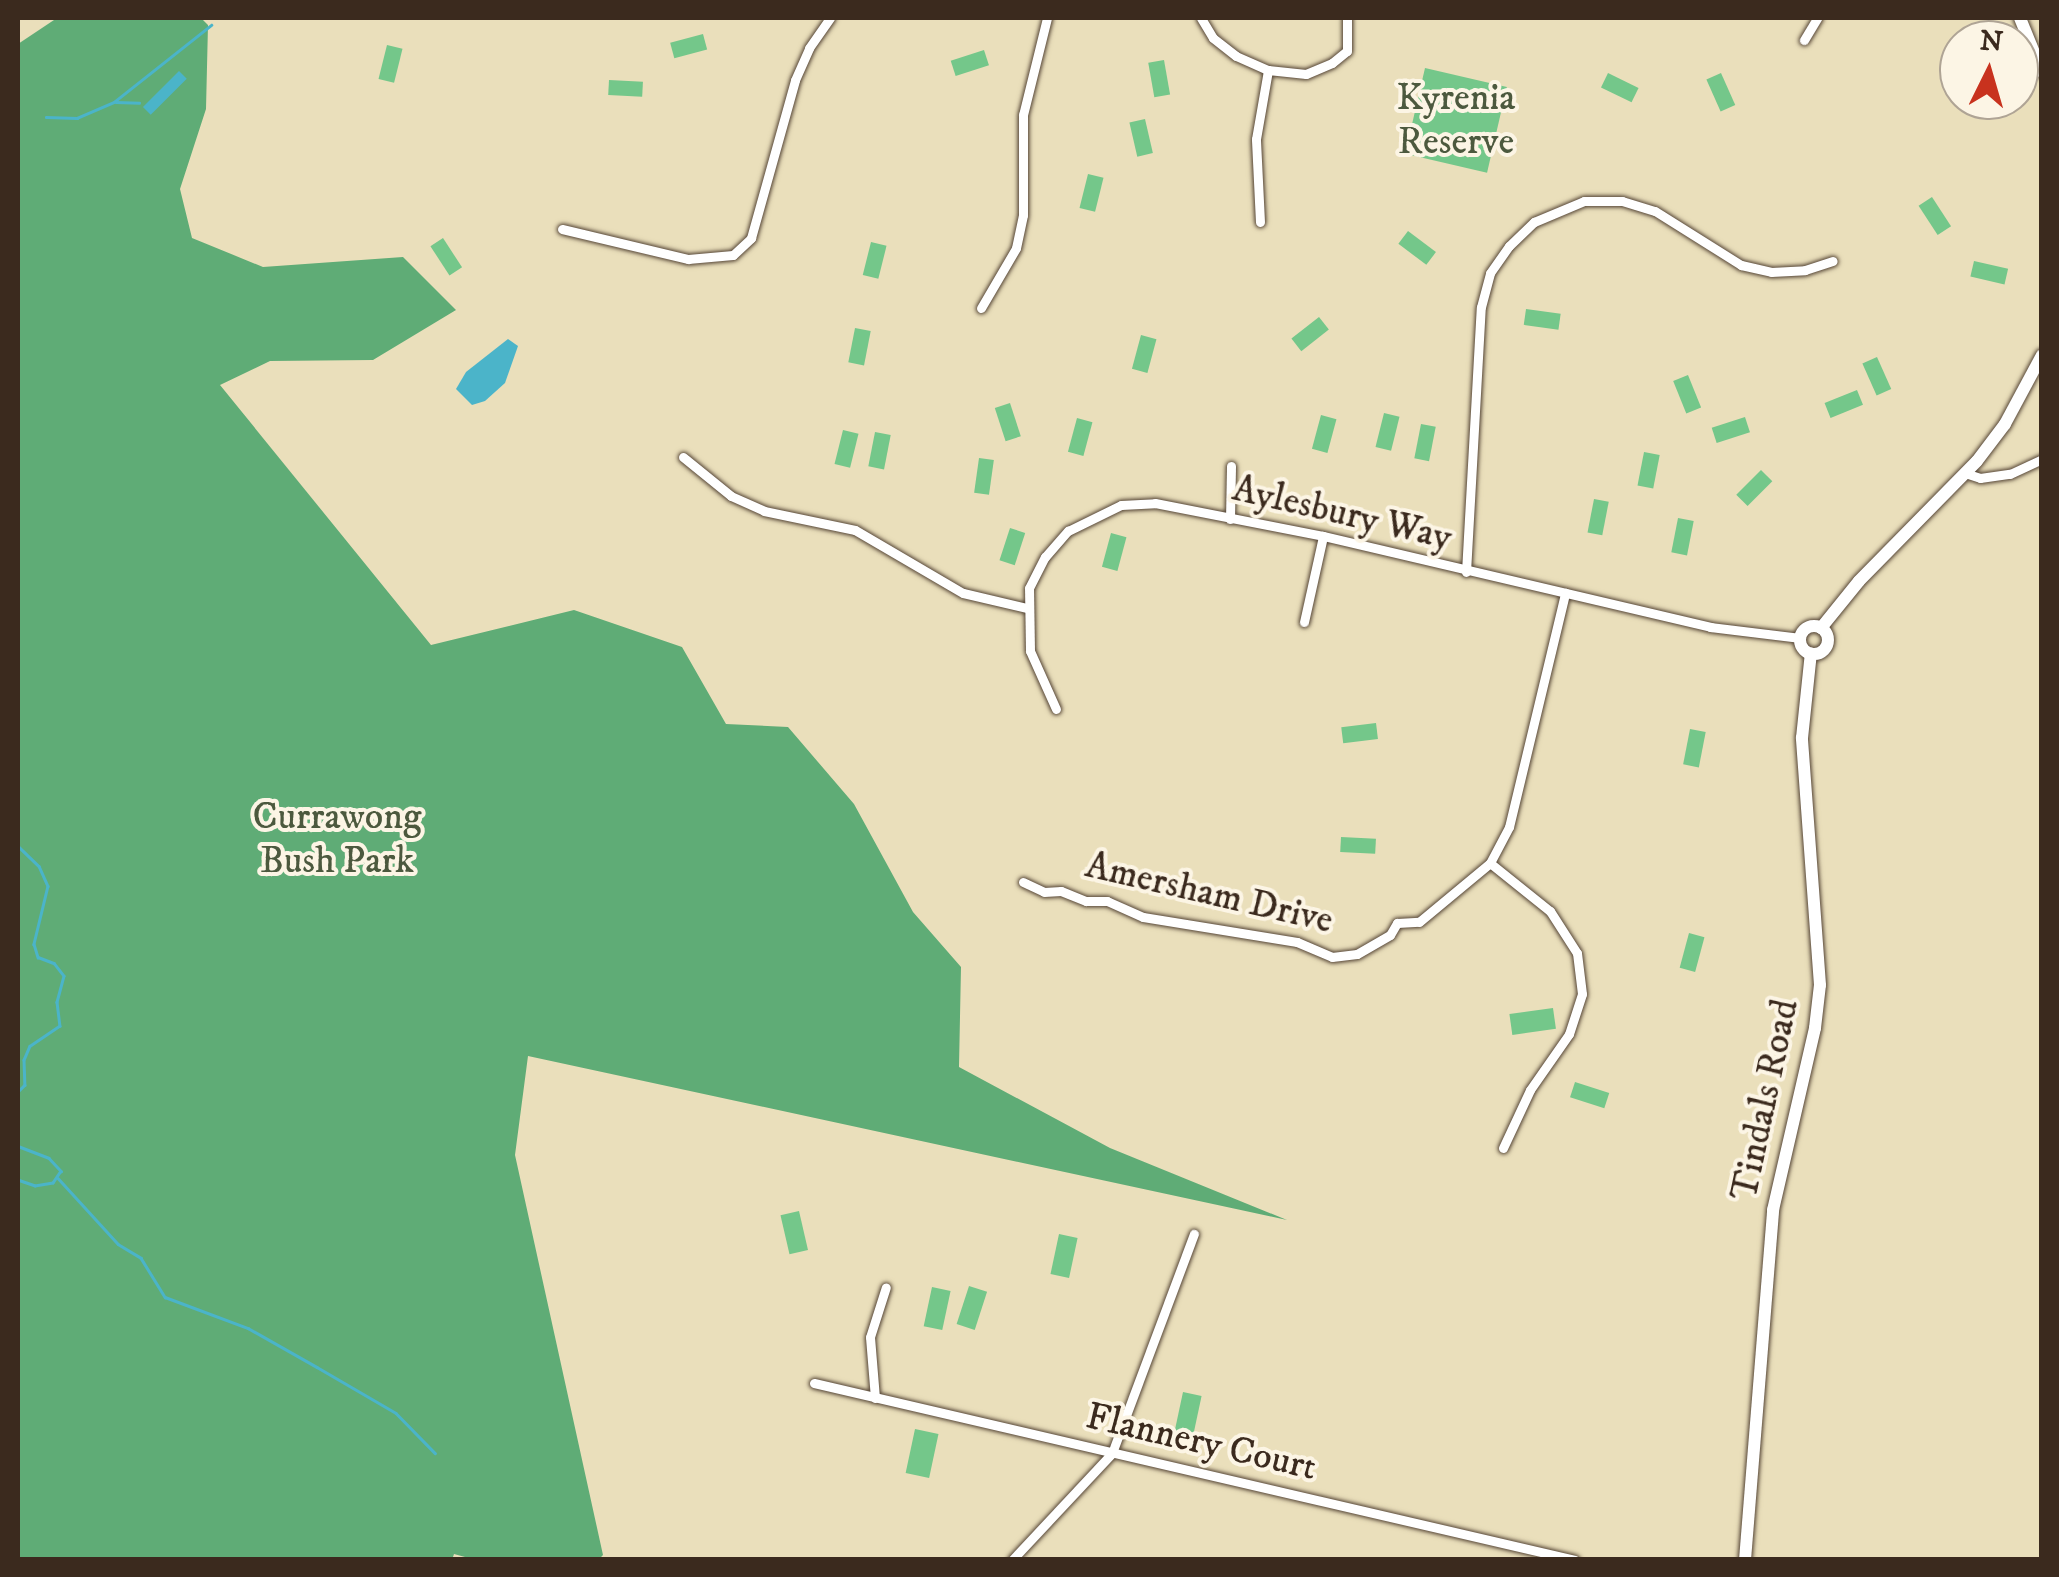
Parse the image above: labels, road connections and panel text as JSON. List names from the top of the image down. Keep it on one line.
{"streets":{"main road":["Tindals Road"],"street":["Aylesbury Way","Amersham Drive","Flannery Court"]},"crossings":[["Aylesbury Way","Amersham Drive"],["Aylesbury Way","Tindals Road"]],"parks":["Kyrenia Reserve","Currawong Bush Park"],"north":"top"}
